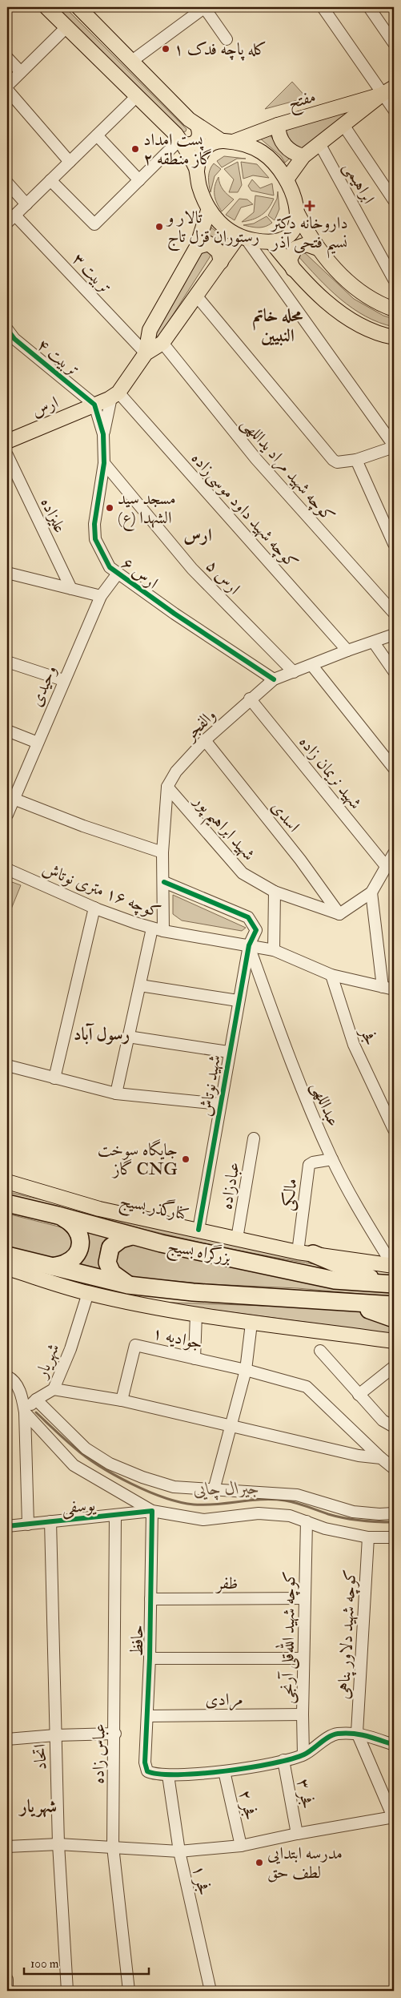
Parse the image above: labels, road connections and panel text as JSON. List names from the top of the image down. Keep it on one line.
{"streets":{"highway":["بزرگراه بسیج"],"main road":["مفتح","ارس","کنارگذر بسیج"],"street":["ابراهیمی","تربیت ۳","تربیت ۴","کوچه شهید مراد یداللهی","کوچه شهید داود موسی‌زاده","علیزاده","ارس ۶","ارس ۵","وحیدی","والفجر","شهید نریمان زاده","اسدی","شهید ابراهیم پور","کوچه ۱۶ متری نوتاش","فجر","شهید نوتاش","عبداللهی","عبادزاده","مالکی","جوادیه ۱","شهریار","یوسفی","ظفر","کوچه شهید دلاور پناهی","کوچه شهید الله‌قلی آرنجی","حافظ","مرادی","عباس زاده","اتحاد","فجر ۳","فجر ۲","فجر ۱"]},"crossings":[["تربیت ۴","ارس"],["تربیت ۴","ارس ۶"],["ارس","کوچه شهید داود موسی‌زاده"],["ارس","ارس ۶"],["کوچه شهید داود موسی‌زاده","والفجر"],["ارس ۶","ارس ۵"],["ارس ۶","وحیدی"],["ارس ۶","والفجر"],["ارس ۵","والفجر"],["والفجر","شهید نریمان زاده"],["والفجر","اسدی"],["والفجر","شهید ابراهیم پور"],["والفجر","کوچه ۱۶ متری نوتاش"],["والفجر","شهید نوتاش"],["اسدی","شهید ابراهیم پور"],["کوچه ۱۶ متری نوتاش","فجر"],["کوچه ۱۶ متری نوتاش","شهید نوتاش"],["کوچه ۱۶ متری نوتاش","عبداللهی"],["شهید نوتاش","عبداللهی"],["شهید نوتاش","کنارگذر بسیج"],["عبداللهی","مالکی"],["عبداللهی","کنارگذر بسیج"],["عبادزاده","کنارگذر بسیج"],["مالکی","کنارگذر بسیج"],["یوسفی","حافظ"],["یوسفی","عباس زاده"],["یوسفی","اتحاد"],["ظفر","کوچه شهید الله‌قلی آرنجی"],["ظفر","حافظ"],["کوچه شهید الله‌قلی آرنجی","مرادی"],["حافظ","مرادی"],["حافظ","فجر ۱"]],"districts":["محله خاتم النبیین","ارس","رسول آباد","شهریار"],"water":["جیرال چایی"],"places":{"other":["کله پاچه فدک ۱","پست امداد گاز منطقه ۲","تالار و رستوران قزل تاج","مسجد سید الشهدا (ع)","جایگاه سوخت گاز CNG","مدرسه ابتدایی لطف حق"],"health":["داروخانه دکتر نسیم فتحی آذر"]},"scale_bar":"100 m"}
